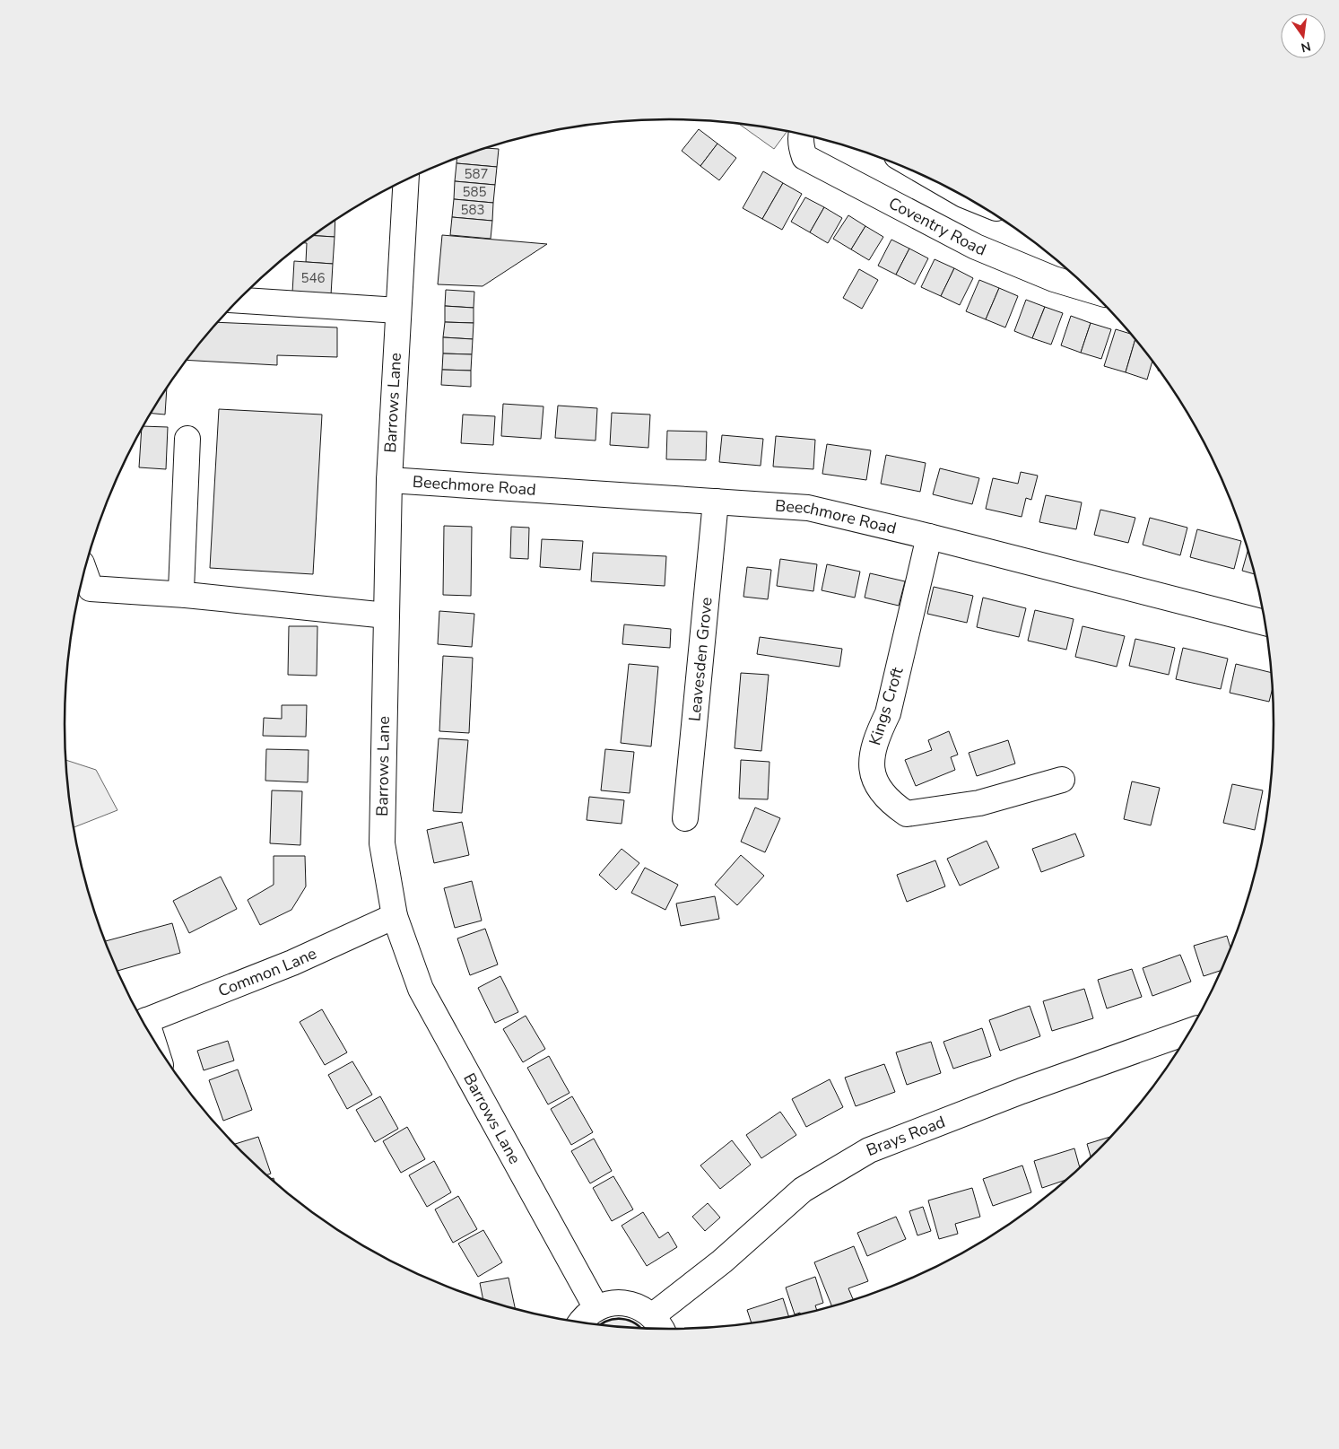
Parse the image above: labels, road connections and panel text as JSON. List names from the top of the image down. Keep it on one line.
{"streets":{"main road":["Coventry Road","Barrows Lane","Beechmore Road","Leavesden Grove","Kings Croft","Common Lane","Brays Road"]},"crossings":[["Barrows Lane","Beechmore Road"],["Barrows Lane","Common Lane"],["Beechmore Road","Leavesden Grove"],["Beechmore Road","Kings Croft"]],"house_numbers":["587","585","583","546"],"north":"bottom"}
